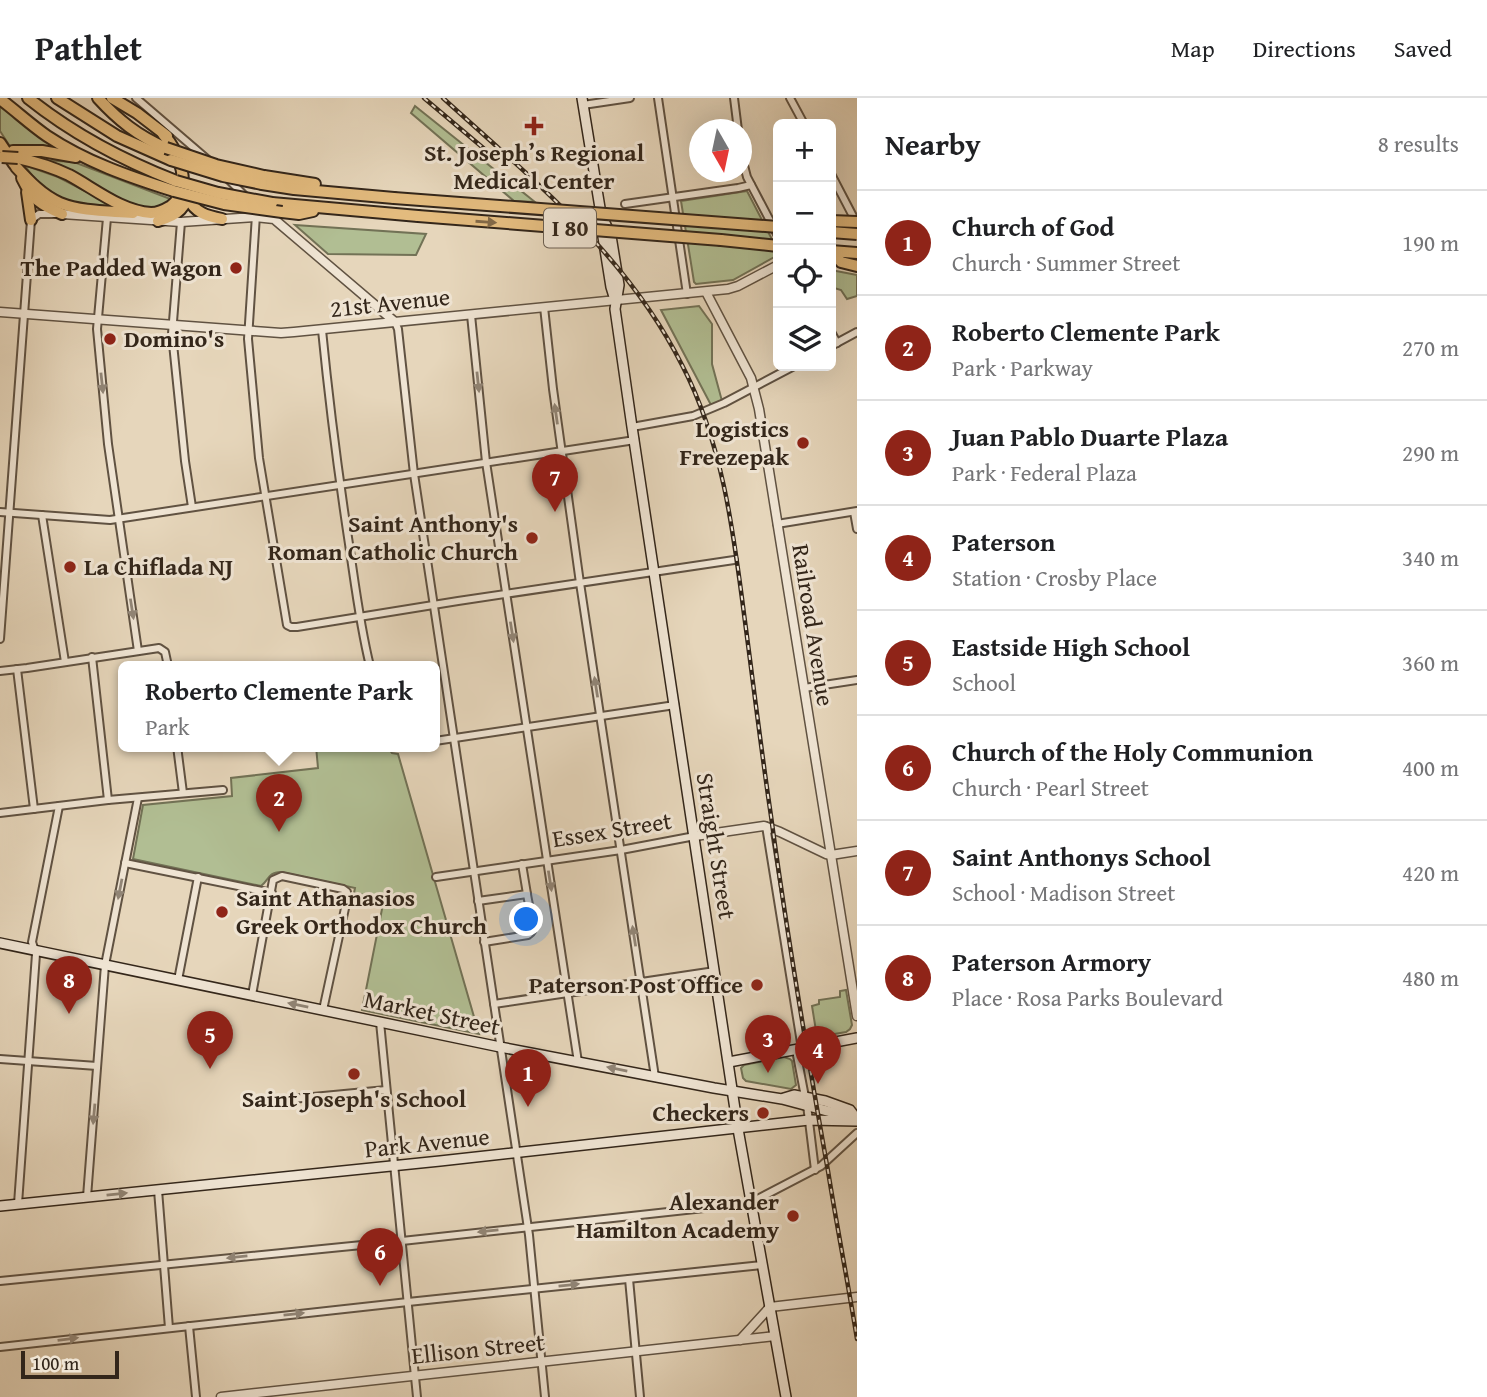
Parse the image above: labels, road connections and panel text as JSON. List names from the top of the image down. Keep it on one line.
{"streets":{"highway":["I 80"],"main road":["Straight Street","Market Street","Park Avenue"],"street":["21st Avenue","Railroad Avenue","Essex Street","Ellison Street"]},"crossings":[["21st Avenue","Railroad Avenue"],["21st Avenue","Straight Street"],["Essex Street","Straight Street"],["Straight Street","Market Street"],["Straight Street","Park Avenue"],["Straight Street","Ellison Street"],["Market Street","Park Avenue"]],"places":{"health":["St. Joseph’s Regional Medical Center"],"other":["The Padded Wagon","Domino's","Logistics Freezepak","Saint Anthony's Roman Catholic Church","La Chiflada NJ","Saint Athanasios Greek Orthodox Church","Paterson Post Office","Saint Joseph's School","Checkers","Alexander Hamilton Academy"]},"scale_bar":"100 m","north":"bottom","page":{"header":"Pathlet","nav":["Map","Directions","Saved"],"heading":["Nearby","8 results"],"map_buttons":["+","−"],"list":[{"mark":"1","name":"Church of God","note":"Church · Summer Street","value":"190 m"},{"mark":"2","name":"Roberto Clemente Park","note":"Park · Parkway","value":"270 m"},{"mark":"3","name":"Juan Pablo Duarte Plaza","note":"Park · Federal Plaza","value":"290 m"},{"mark":"4","name":"Paterson","note":"Station · Crosby Place","value":"340 m"},{"mark":"5","name":"Eastside High School","note":"School","value":"360 m"},{"mark":"6","name":"Church of the Holy Communion","note":"Church · Pearl Street","value":"400 m"},{"mark":"7","name":"Saint Anthonys School","note":"School · Madison Street","value":"420 m"},{"mark":"8","name":"Paterson Armory","note":"Place · Rosa Parks Boulevard","value":"480 m"}],"pins":["7","2","8","5","3","4","1","6"],"popup":["Roberto Clemente Park","Park"],"scale":"100 m"}}
